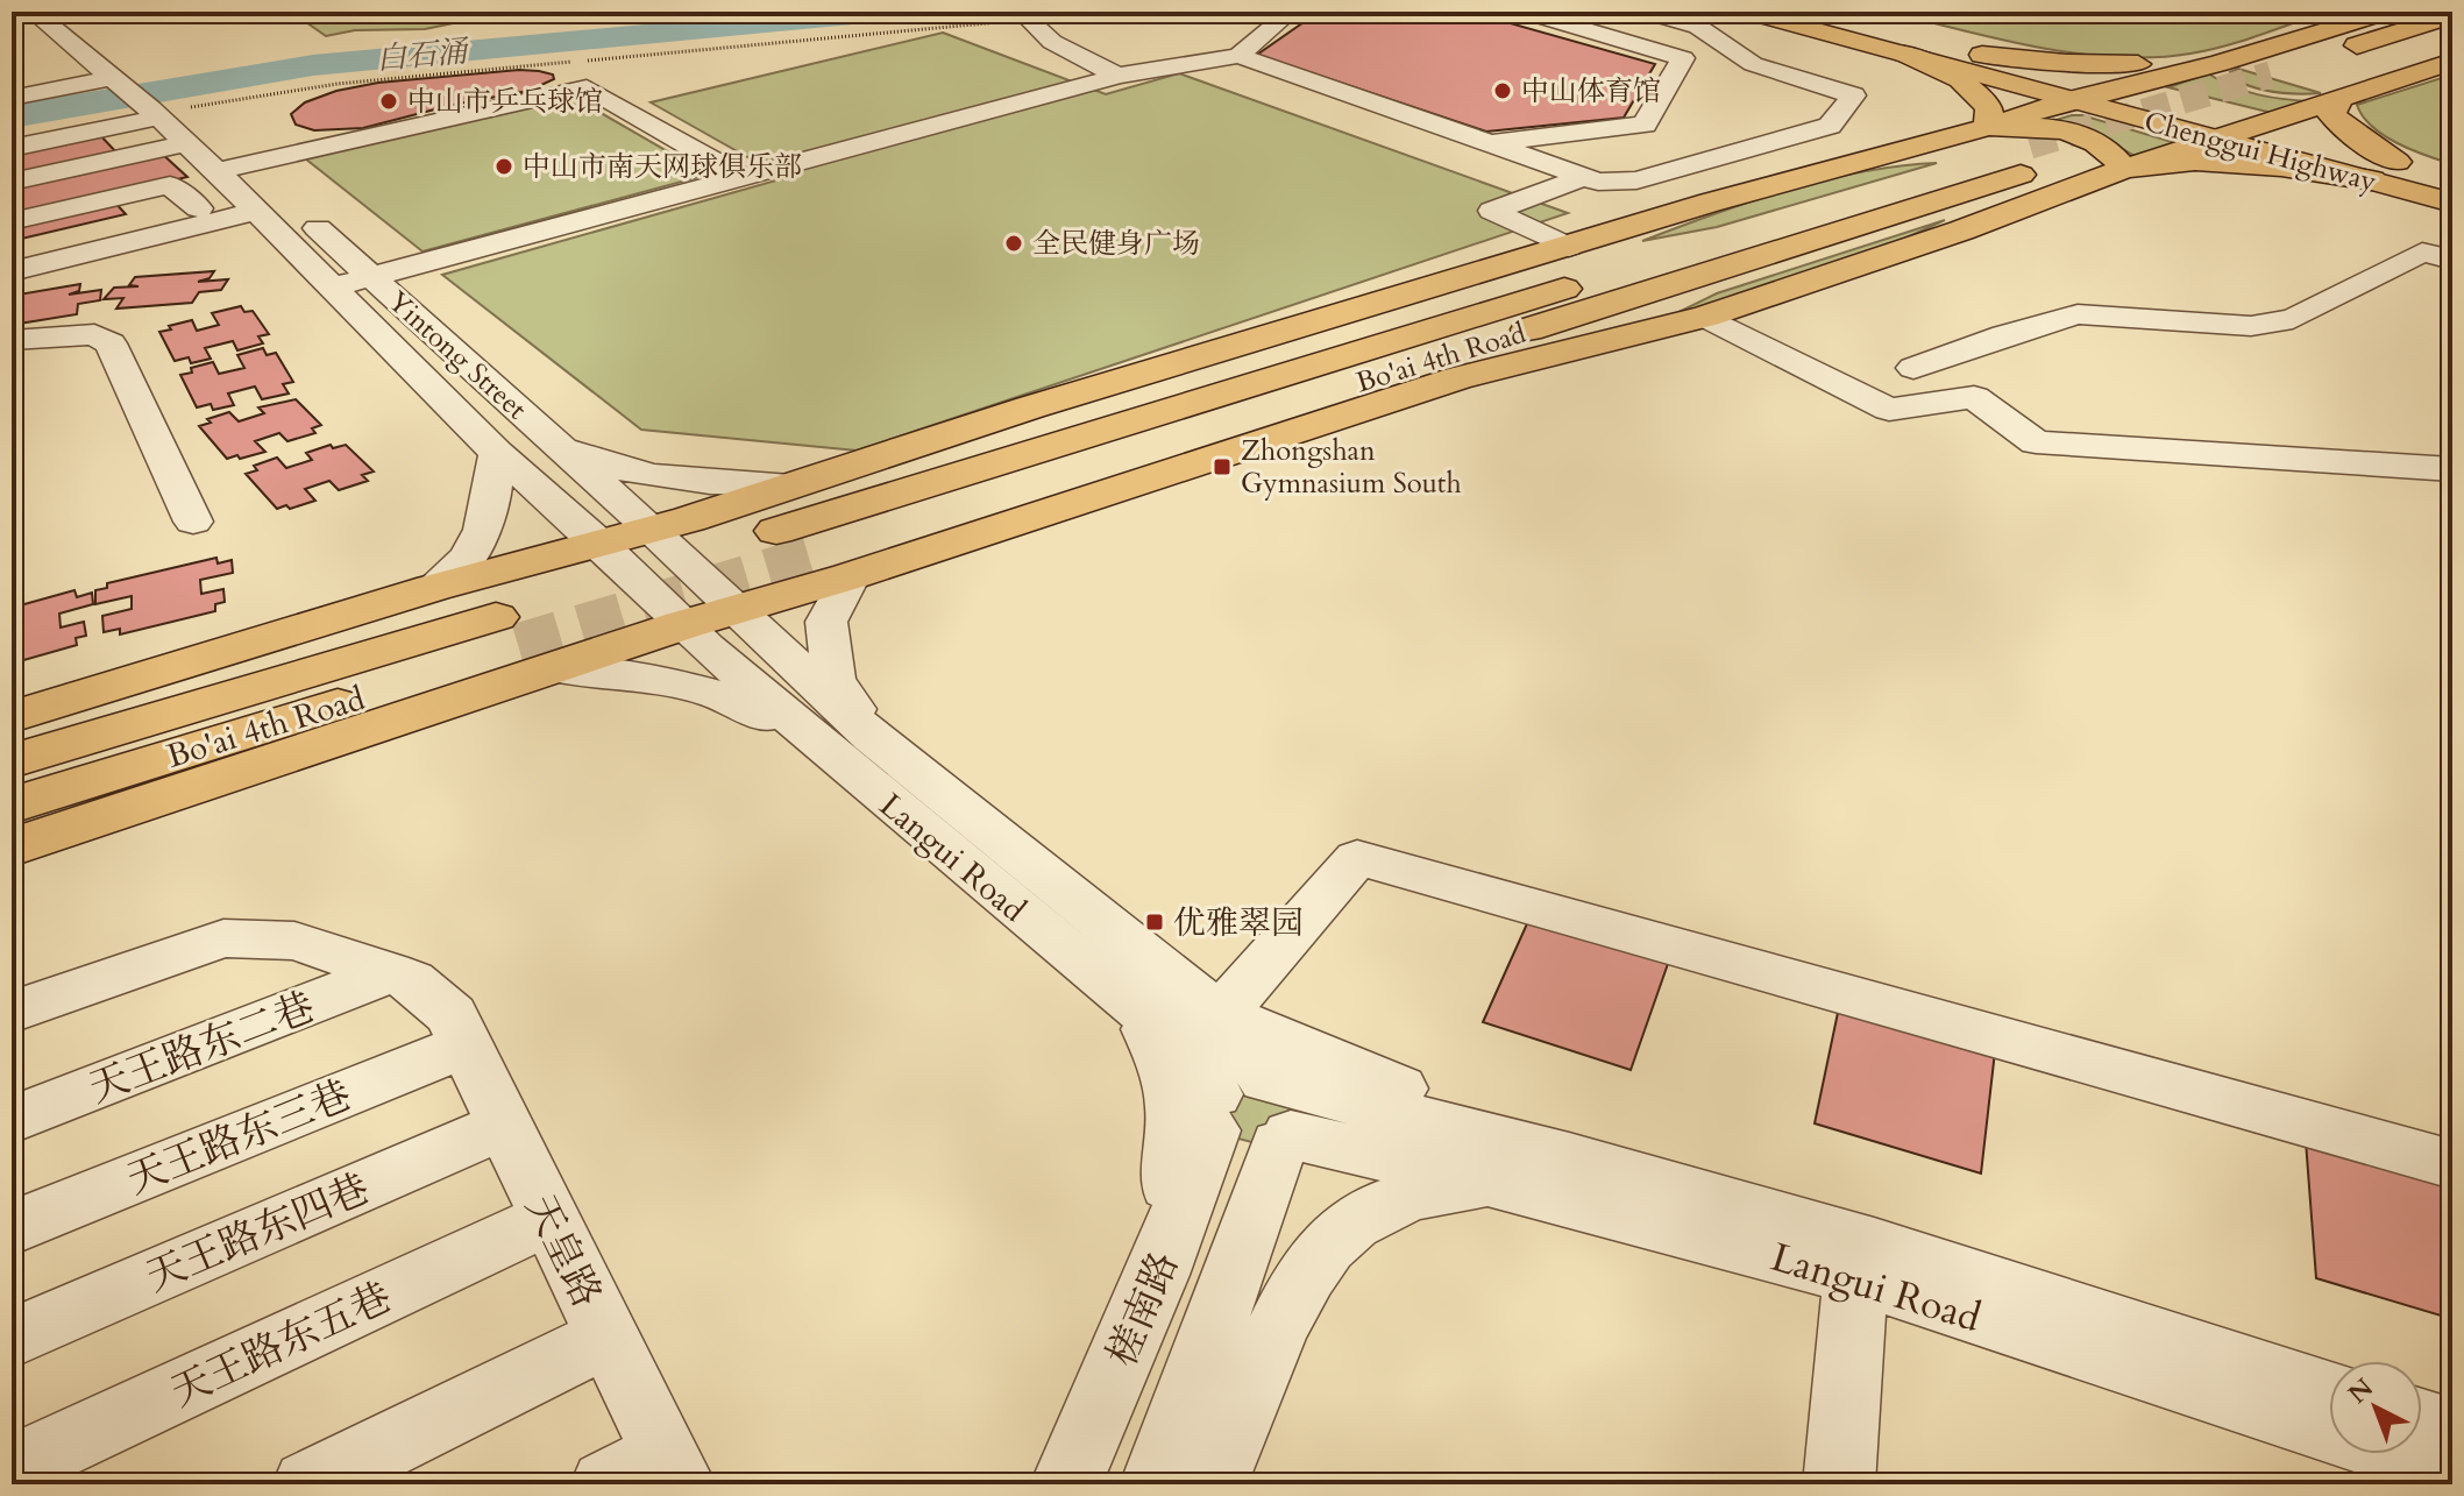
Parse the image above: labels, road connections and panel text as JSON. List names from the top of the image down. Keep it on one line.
{"streets":{"main road":["Chenggui Highway","Bo'ai 4th Road"],"street":["Yintong Street","Langui Road","天王路东二巷","天王路东三巷","天王路东四巷","天皇路","槎南路","天王路东五巷"]},"crossings":[["Yintong Street","Langui Road"],["Langui Road","槎南路"],["天王路东三巷","天皇路"],["天王路东四巷","天皇路"],["天皇路","天王路东五巷"]],"water":["白石涌"],"places":{"other":["中山体育馆","中山市乒乓球馆","中山市南天网球俱乐部","全民健身广场"],"transit":["Zhongshan Gymnasium South","优雅翠园"]},"north":"top left"}
